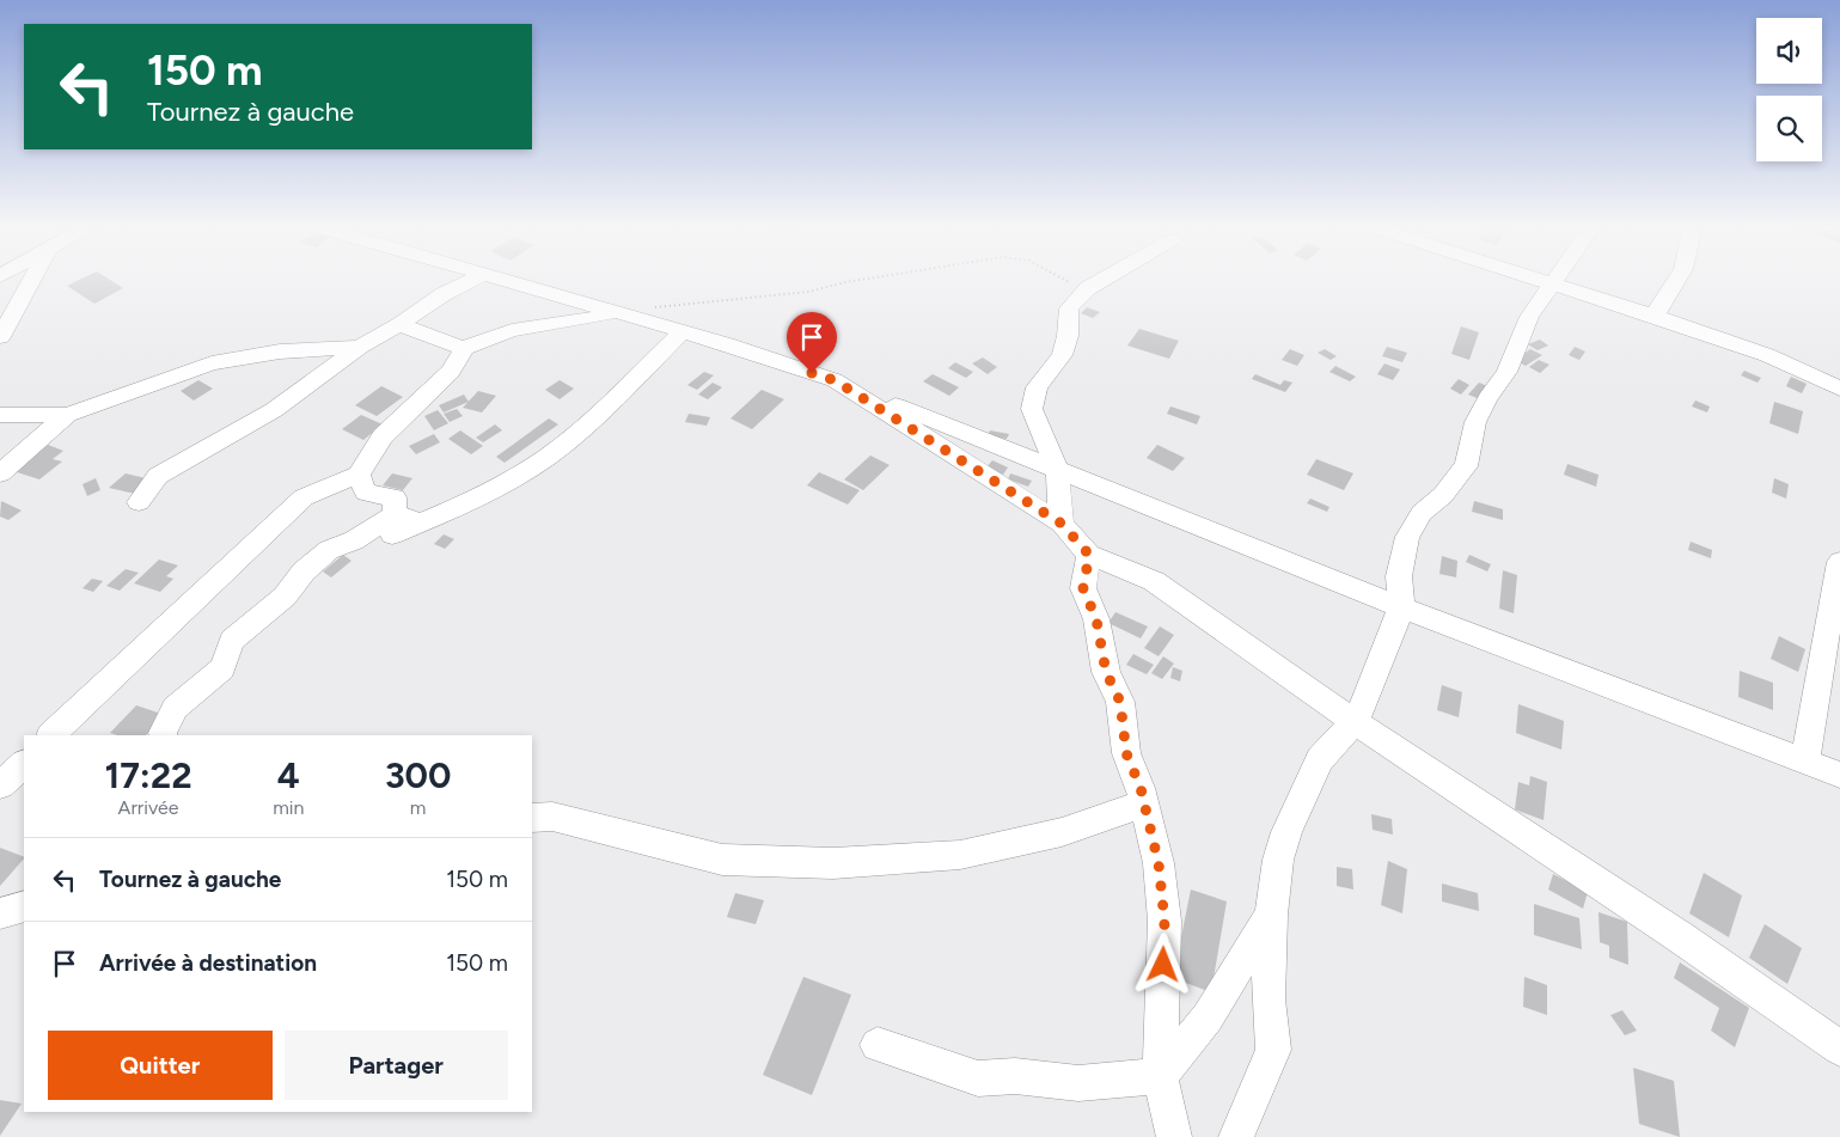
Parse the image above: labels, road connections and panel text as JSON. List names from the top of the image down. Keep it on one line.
{"page":{"turn":["150 m","Tournez à gauche"],"eta":["17:22","Arrivée","4","min","300","m"],"list":[{"name":"Tournez à gauche","value":"150 m"},{"name":"Arrivée à destination","value":"150 m"}],"buttons":["Quitter","Partager"]}}
